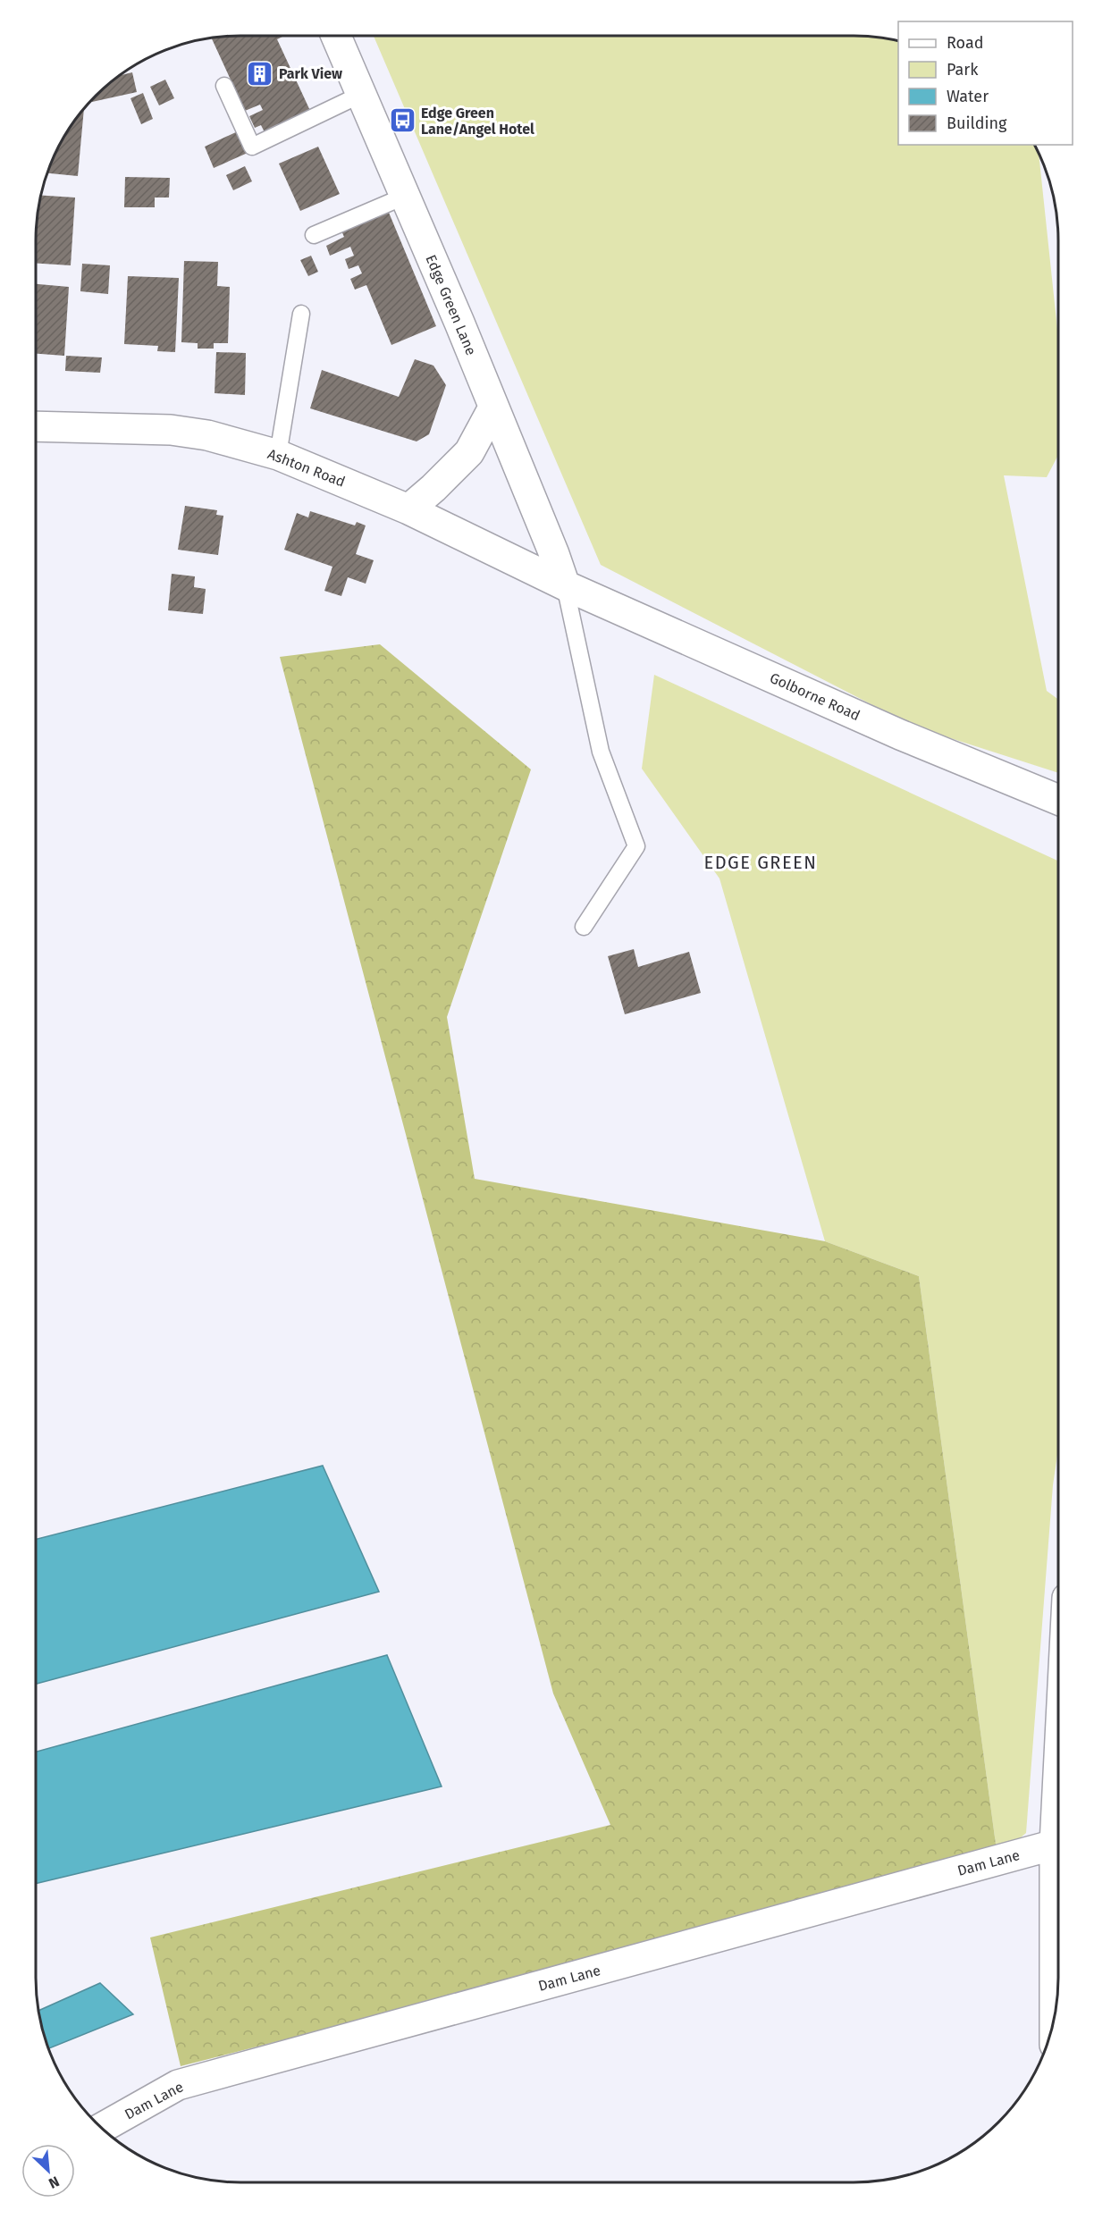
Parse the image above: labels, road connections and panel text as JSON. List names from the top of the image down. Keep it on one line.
{"streets":{"street":["Edge Green Lane","Ashton Road","Golborne Road","Dam Lane"]},"crossings":[["Edge Green Lane","Ashton Road"],["Edge Green Lane","Golborne Road"],["Ashton Road","Golborne Road"]],"districts":["EDGE GREEN"],"places":{"building":["Park View"],"bus stop":["Edge Green Lane/Angel Hotel"]},"legend":["Road","Park","Water","Building"],"north":"bottom right"}
